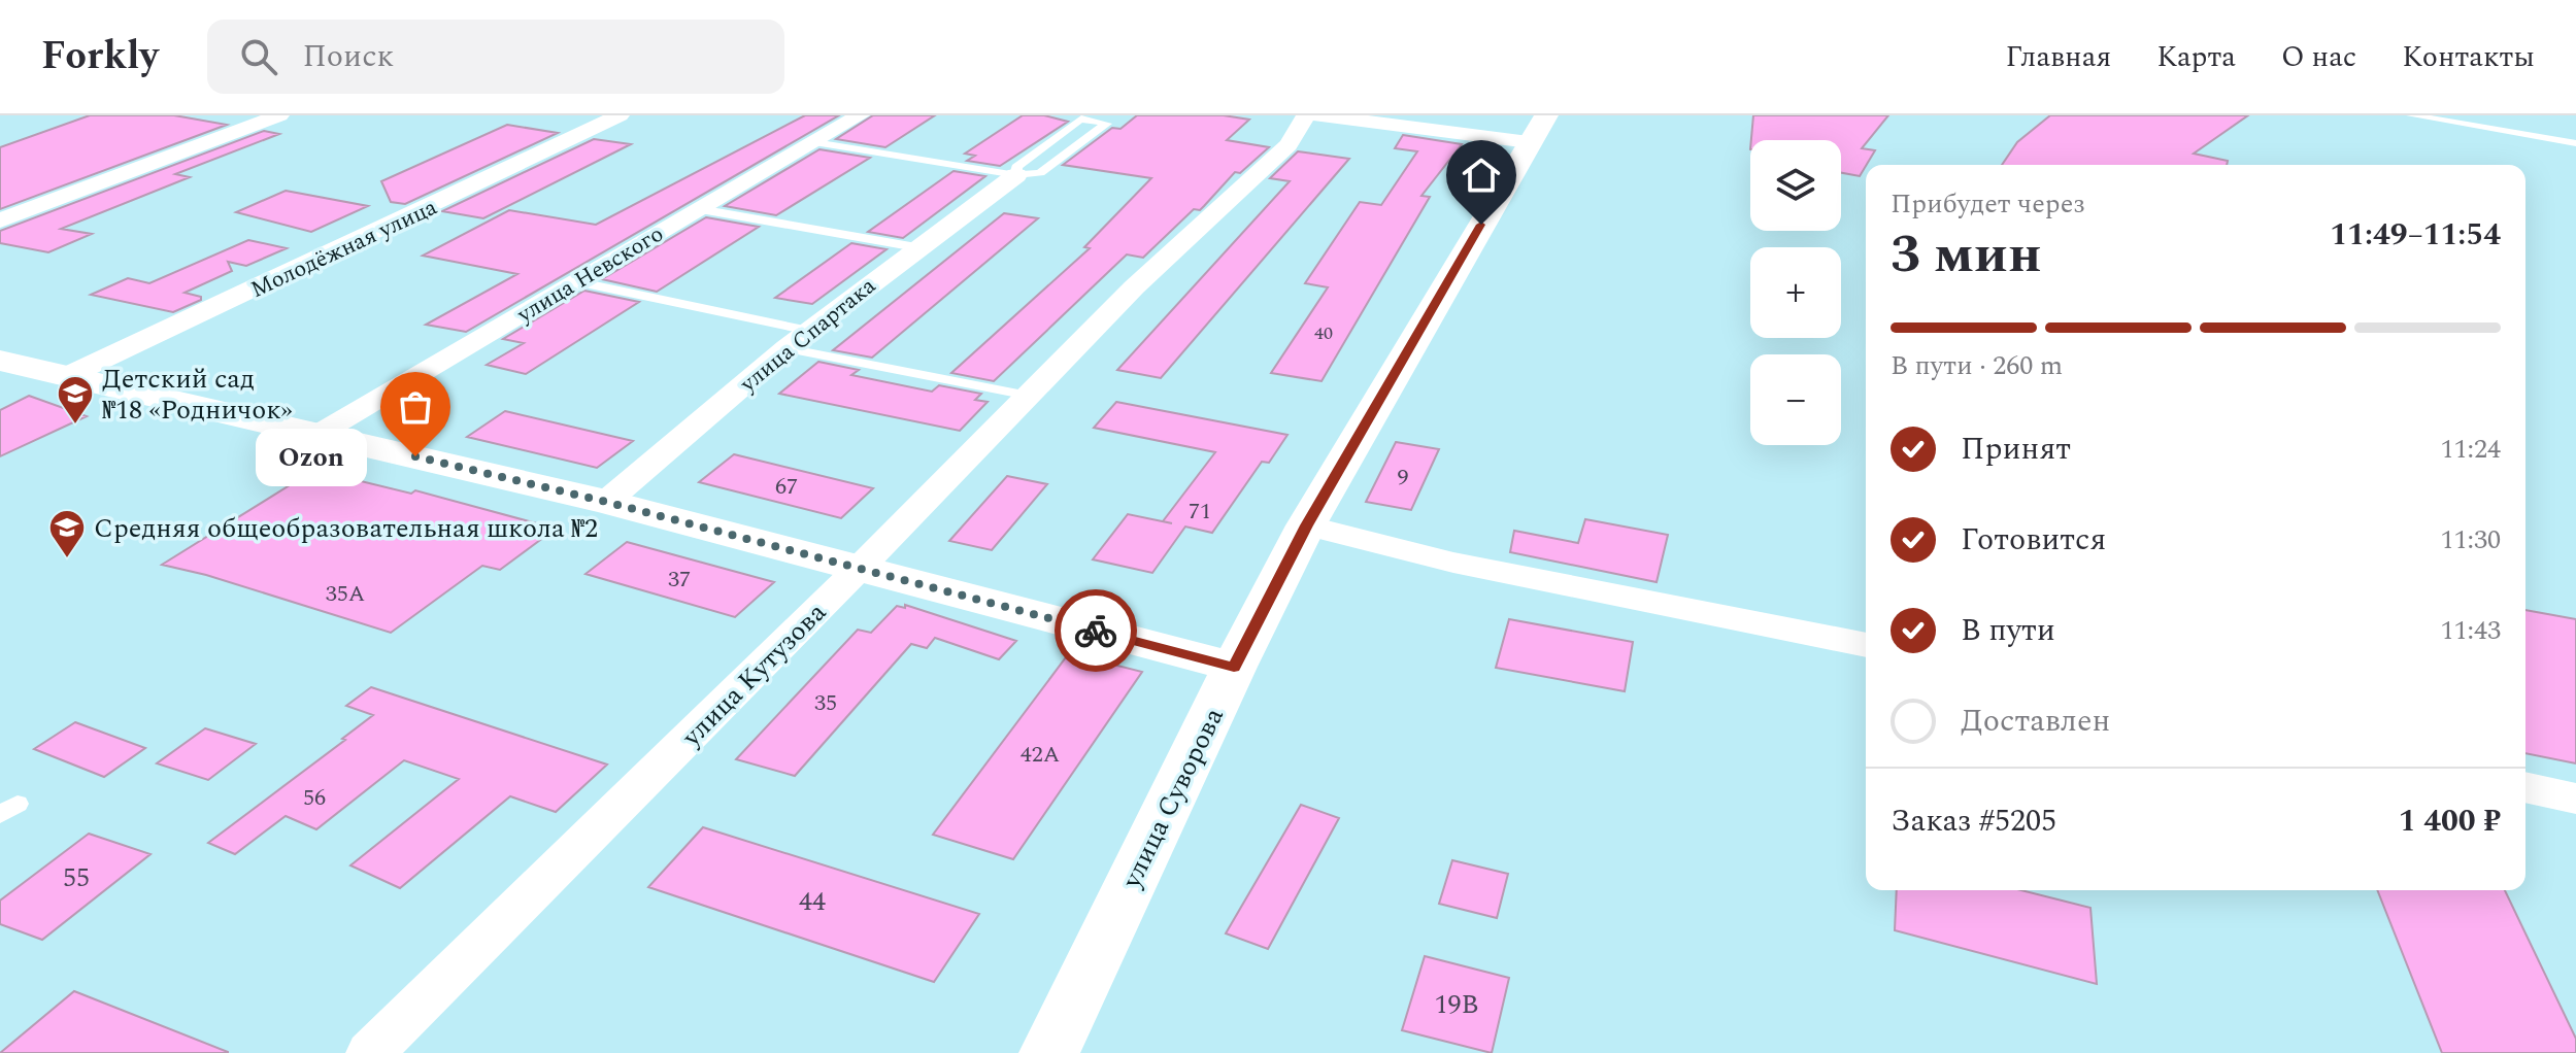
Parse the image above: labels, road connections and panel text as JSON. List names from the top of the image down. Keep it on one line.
{"streets":{"street":["Молодёжная улица","улица Невского","улица Спартака","улица Кутузова","улица Суворова"]},"places":{"school or university":["Детский сад №18 «Родничок»","Средняя общеобразовательная школа №2"],"other":["Ozon"]},"house_numbers":["40","9","67","71","37","35А","35","42А","56","55","44","19В"],"page":{"header":"Forkly","search":"Поиск","nav":["Главная","Карта","О нас","Контакты"],"map_buttons":["+","−"],"heading":["3 мин","Прибудет через","11:49–11:54"],"panel":["Заказ #5205","1 400 ₽"],"bar":"В пути · 260 m","list":[["Принят","11:24"],["Готовится","11:30"],["В пути","11:43"],"Доставлен"],"bubble":"Ozon"}}
